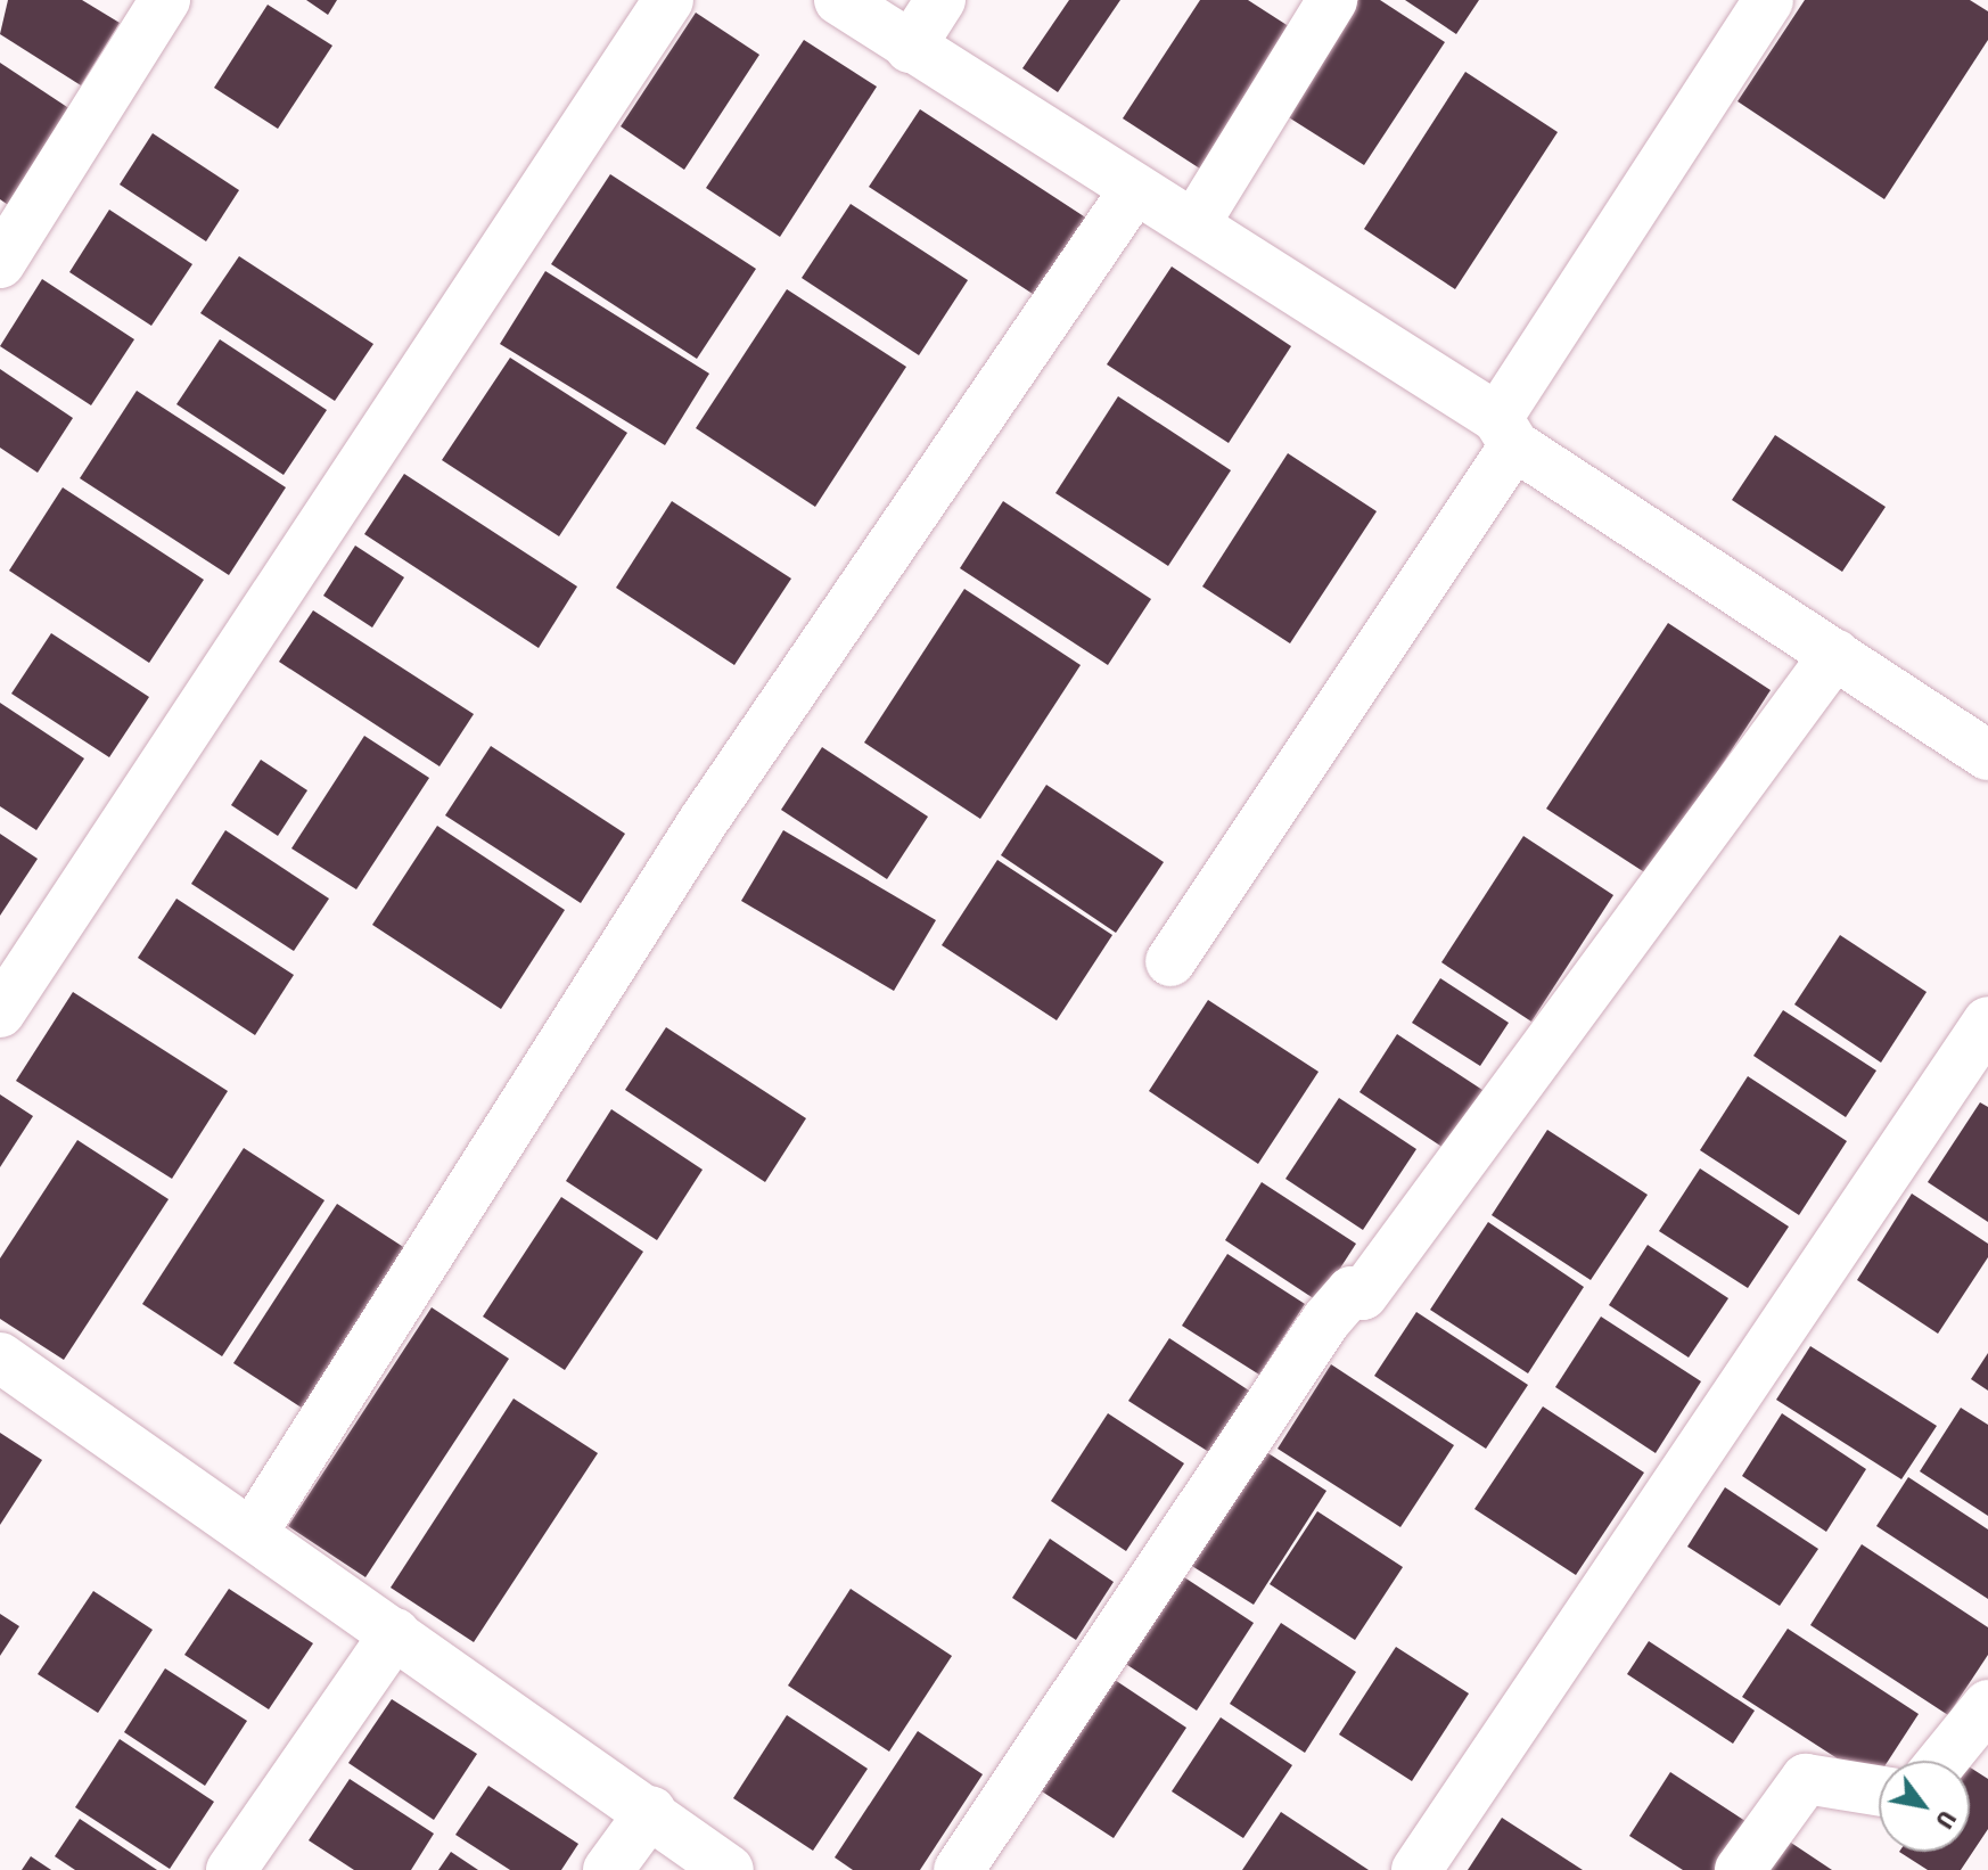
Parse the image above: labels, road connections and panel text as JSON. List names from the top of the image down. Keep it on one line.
{"north":"bottom right"}
